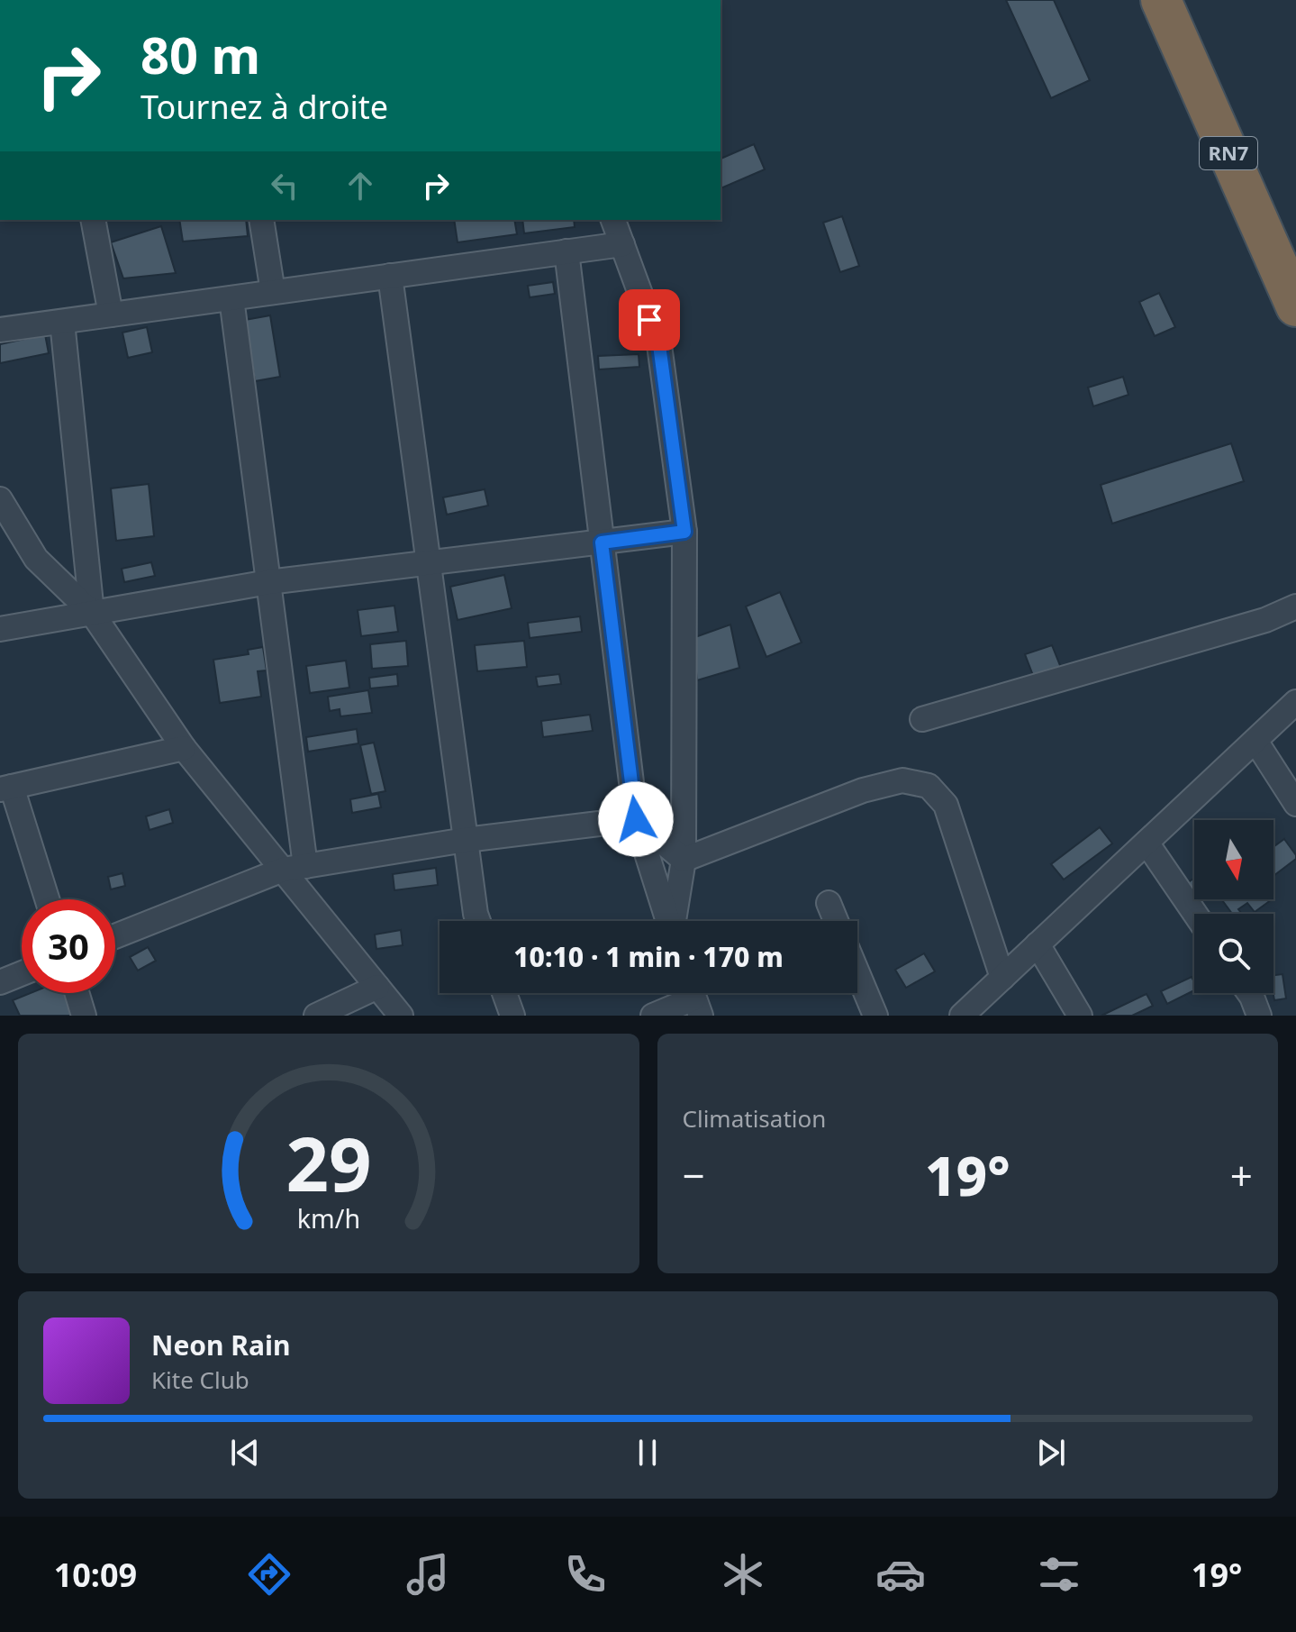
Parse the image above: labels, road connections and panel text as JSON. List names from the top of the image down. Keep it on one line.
{"streets":{"highway":["RN7"]},"north":"bottom","page":{"turn":["80 m","Tournez à droite"],"limit":"30","trip":"10:10 · 1 min · 170 m","tile":"Climatisation","heat":["−","19°","+"],"song":["Neon Rain","Kite Club"],"tabs":["10:09","19°"],"gauge":["29","km/h"]}}
